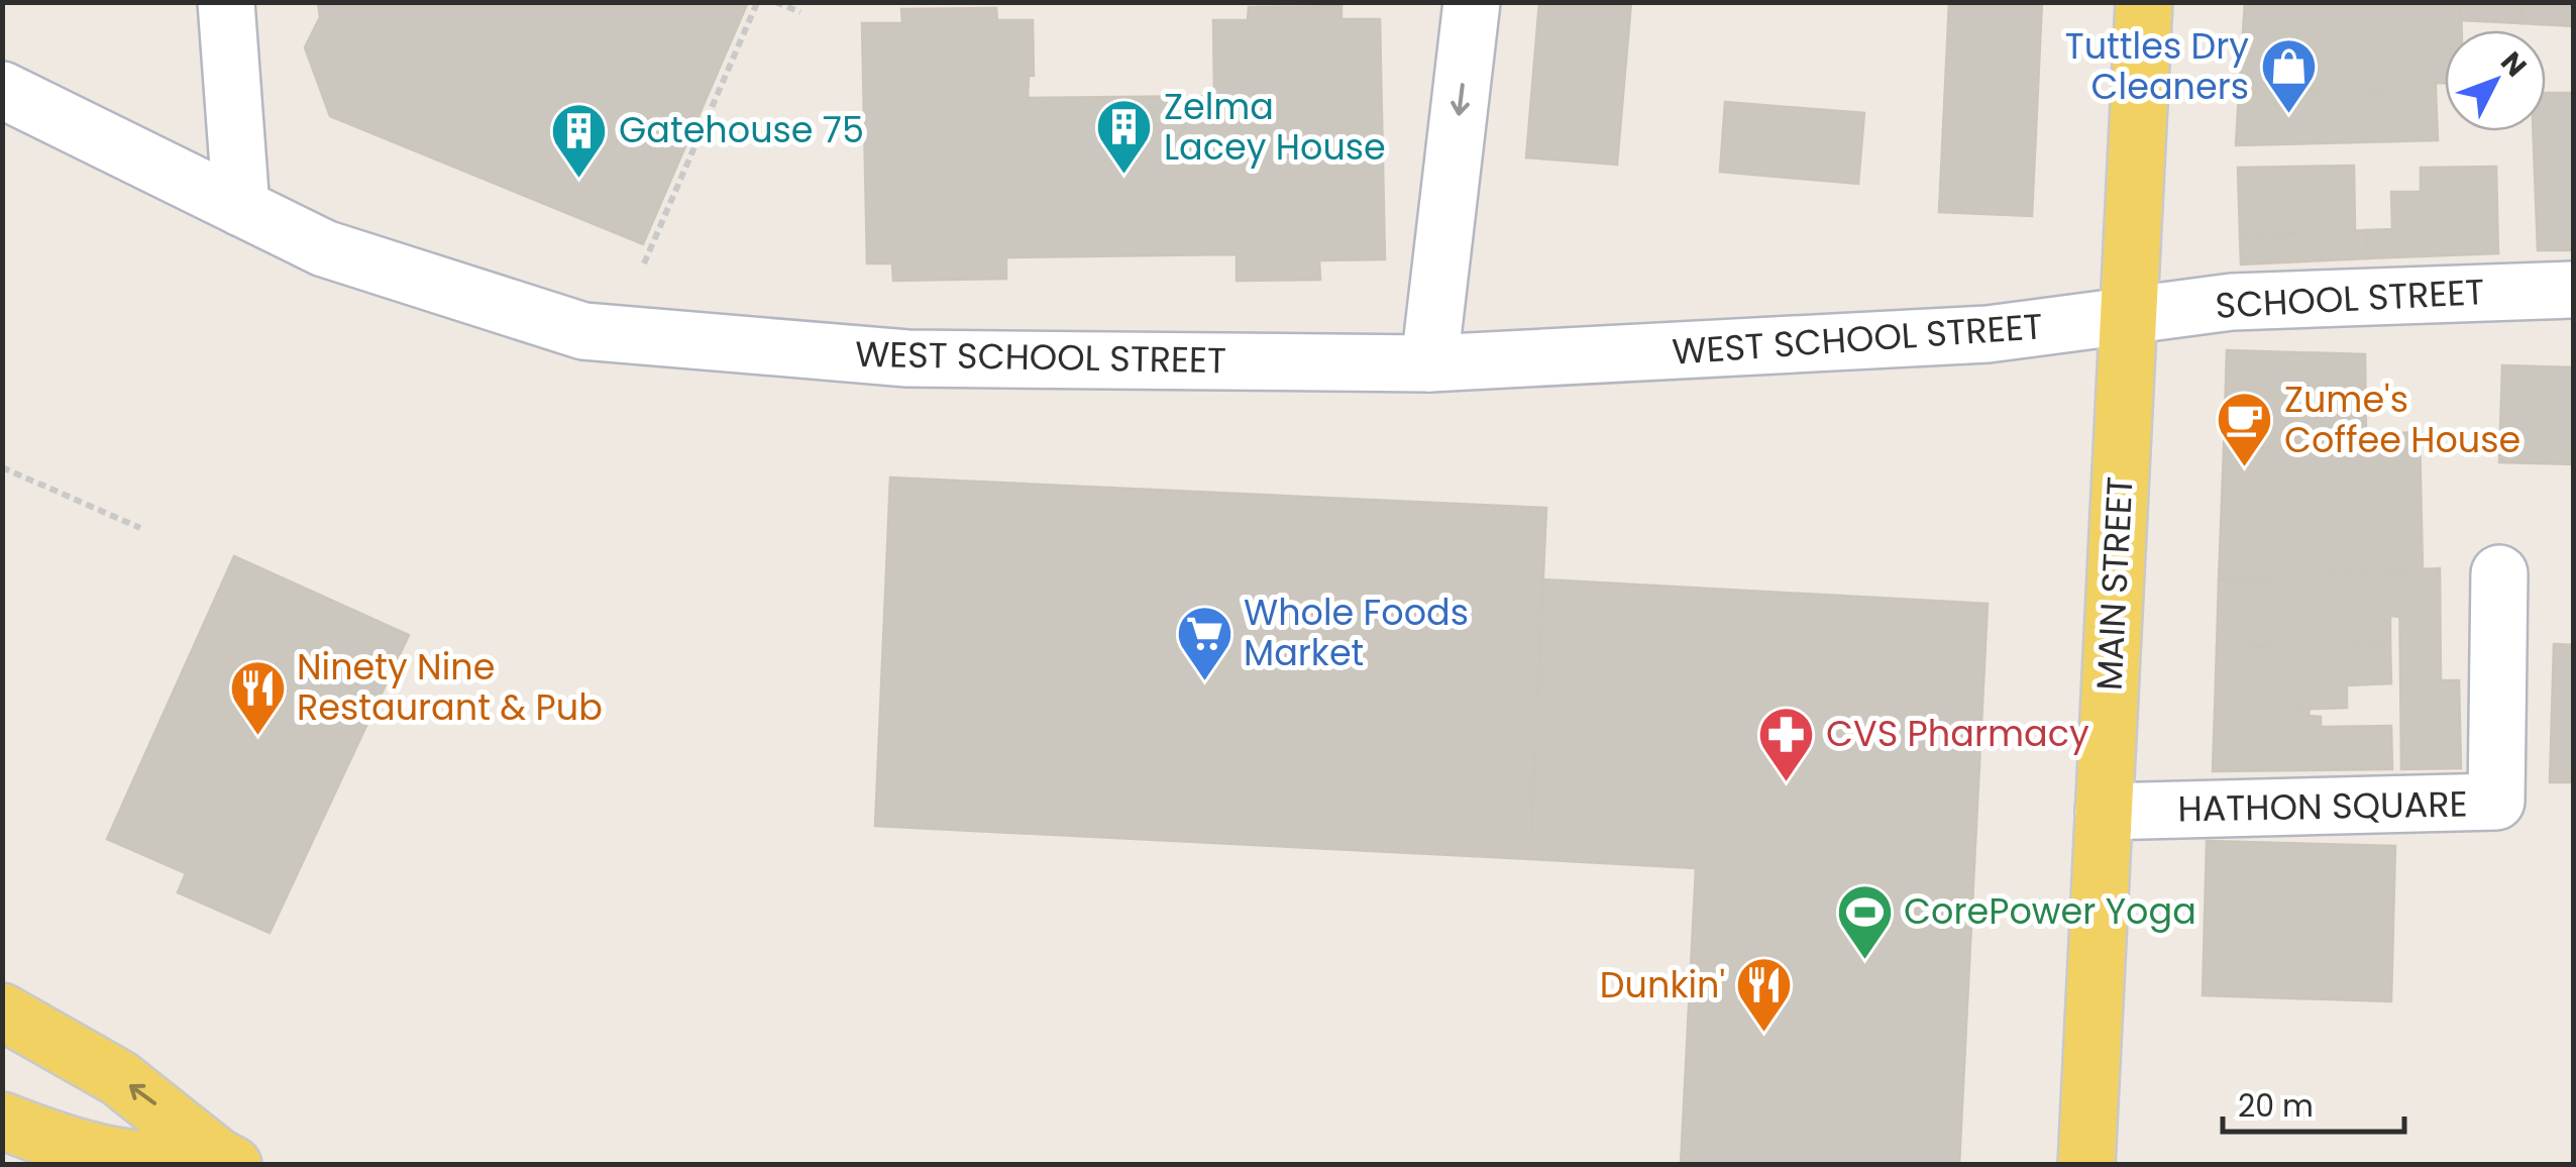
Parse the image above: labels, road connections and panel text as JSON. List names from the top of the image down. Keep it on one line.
{"streets":{"main road":["MAIN STREET"],"street":["SCHOOL STREET","WEST SCHOOL STREET","HATHON SQUARE"]},"crossings":[["SCHOOL STREET","WEST SCHOOL STREET"],["SCHOOL STREET","MAIN STREET"],["WEST SCHOOL STREET","MAIN STREET"],["MAIN STREET","HATHON SQUARE"]],"places":{"shop":["Tuttles Dry Cleaners"],"building":["Zelma Lacey House","Gatehouse 75"],"cafe":["Zume's Coffee House"],"supermarket":["Whole Foods Market"],"restaurant":["Ninety Nine Restaurant & Pub","Dunkin'"],"pharmacy":["CVS Pharmacy"],"sports":["CorePower Yoga"]},"scale_bar":"20 m","north":"top right"}
